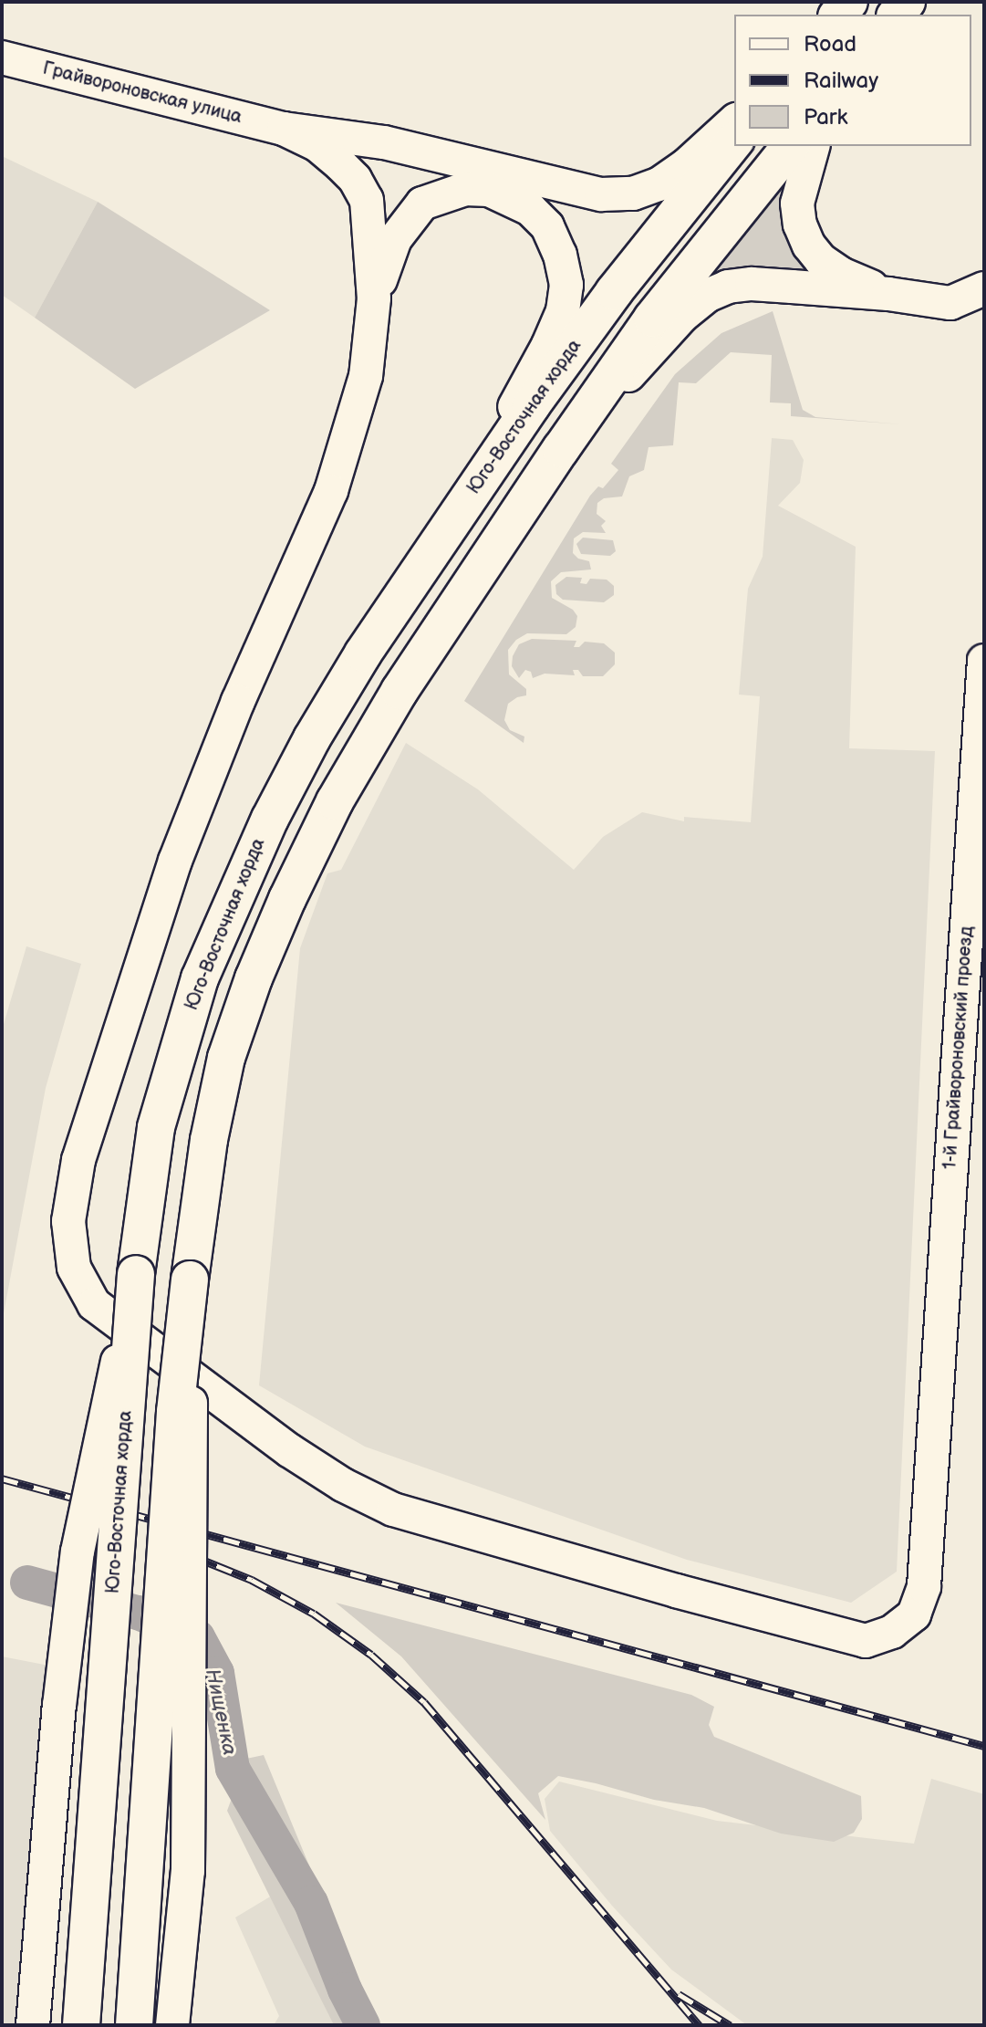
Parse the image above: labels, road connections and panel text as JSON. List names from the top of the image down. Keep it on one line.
{"streets":{"main road":["Грайвороновская улица","Юго-Восточная хорда","1-й Грайвороновский проезд"]},"water":["Нищенка"],"legend":["Road","Railway","Park"]}
